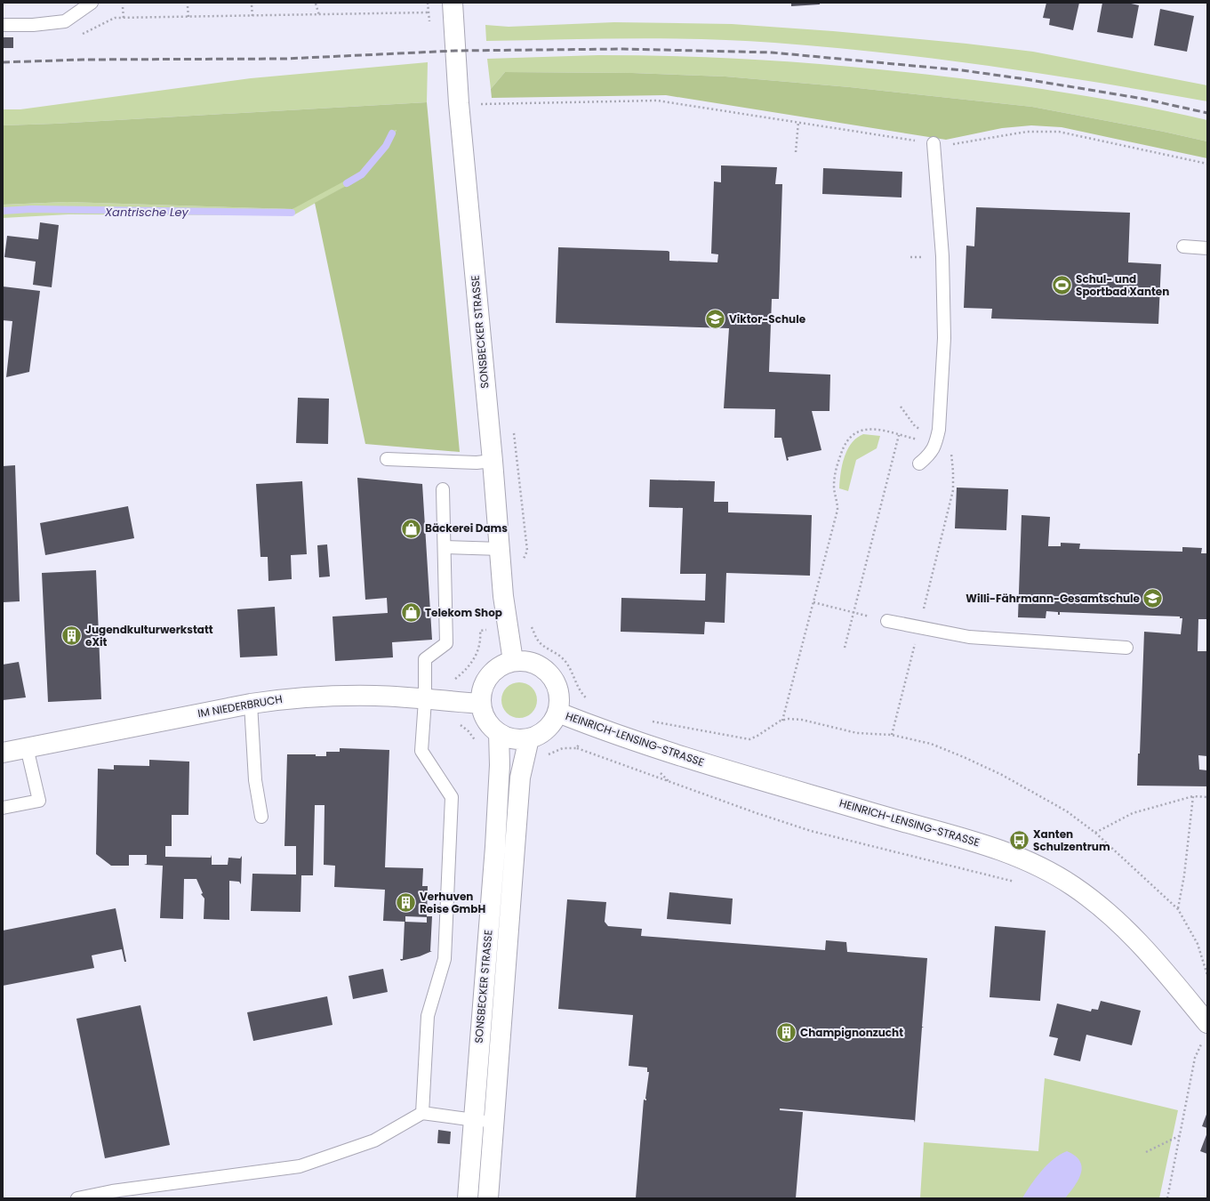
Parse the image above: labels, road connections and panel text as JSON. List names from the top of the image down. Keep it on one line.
{"streets":{"street":["SONSBECKER STRASSE","IM NIEDERBRUCH","HEINRICH-LENSING-STRASSE"]},"crossings":[["SONSBECKER STRASSE","IM NIEDERBRUCH"],["SONSBECKER STRASSE","HEINRICH-LENSING-STRASSE"],["IM NIEDERBRUCH","HEINRICH-LENSING-STRASSE"]],"water":["Xantrische Ley"],"places":{"sports":["Schul- und Sportbad Xanten"],"school or university":["Viktor-Schule","Willi-Fährmann-Gesamtschule"],"shop":["Bäckerei Dams","Telekom Shop"],"building":["Jugendkulturwerkstatt eXit","Verhuven Reise GmbH","Champignonzucht"],"bus stop":["Xanten Schulzentrum"]}}
